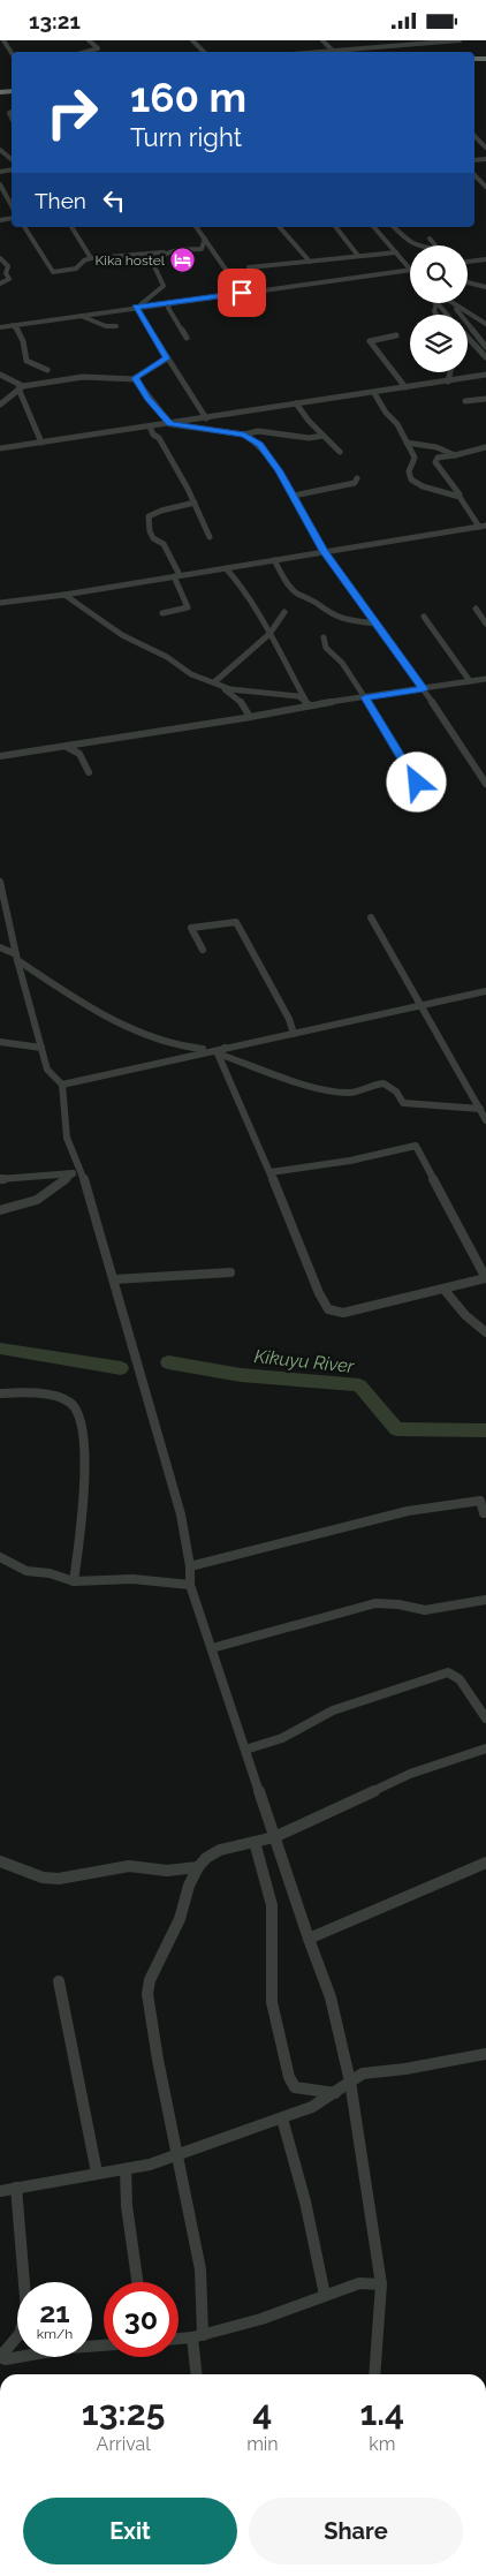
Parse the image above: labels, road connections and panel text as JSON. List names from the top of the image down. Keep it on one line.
{"water":["Kikuyu River"],"places":{"hotel":["Kika hostel"]},"page":{"status":"13:21","turn":["160 m","Turn right"],"then":"Then","speed":"21 km/h","limit":"30","eta":["13:25","Arrival","4","min","1.4","km"],"buttons":["Exit","Share"]}}
